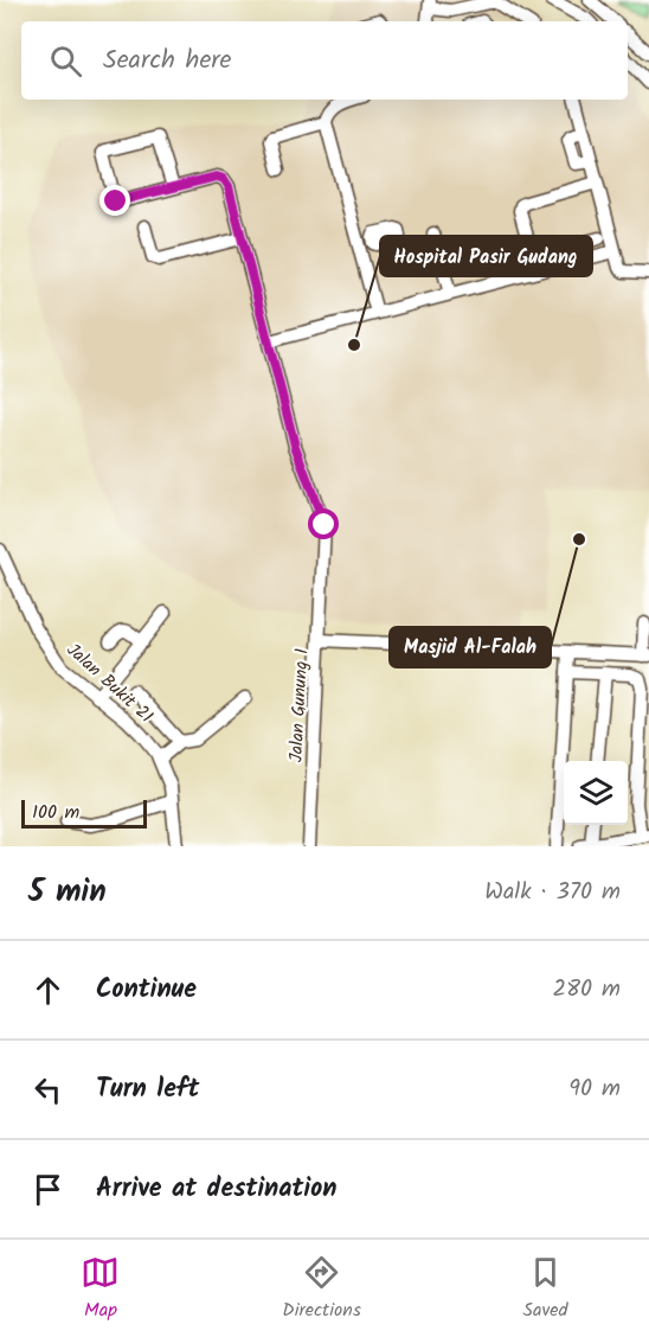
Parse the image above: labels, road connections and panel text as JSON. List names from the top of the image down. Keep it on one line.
{"streets":{"street":["Jalan Bukit 21","Jalan Gunung 1"]},"places":["Hospital Pasir Gudang","Masjid Al-Falah"],"scale_bar":"100 m","page":{"search":"Search here","scale":"100 m","heading":["5 min","Walk · 370 m"],"list":[["Continue","280 m"],["Turn left","90 m"],"Arrive at destination"],"nav":["Map","Directions","Saved"]}}
